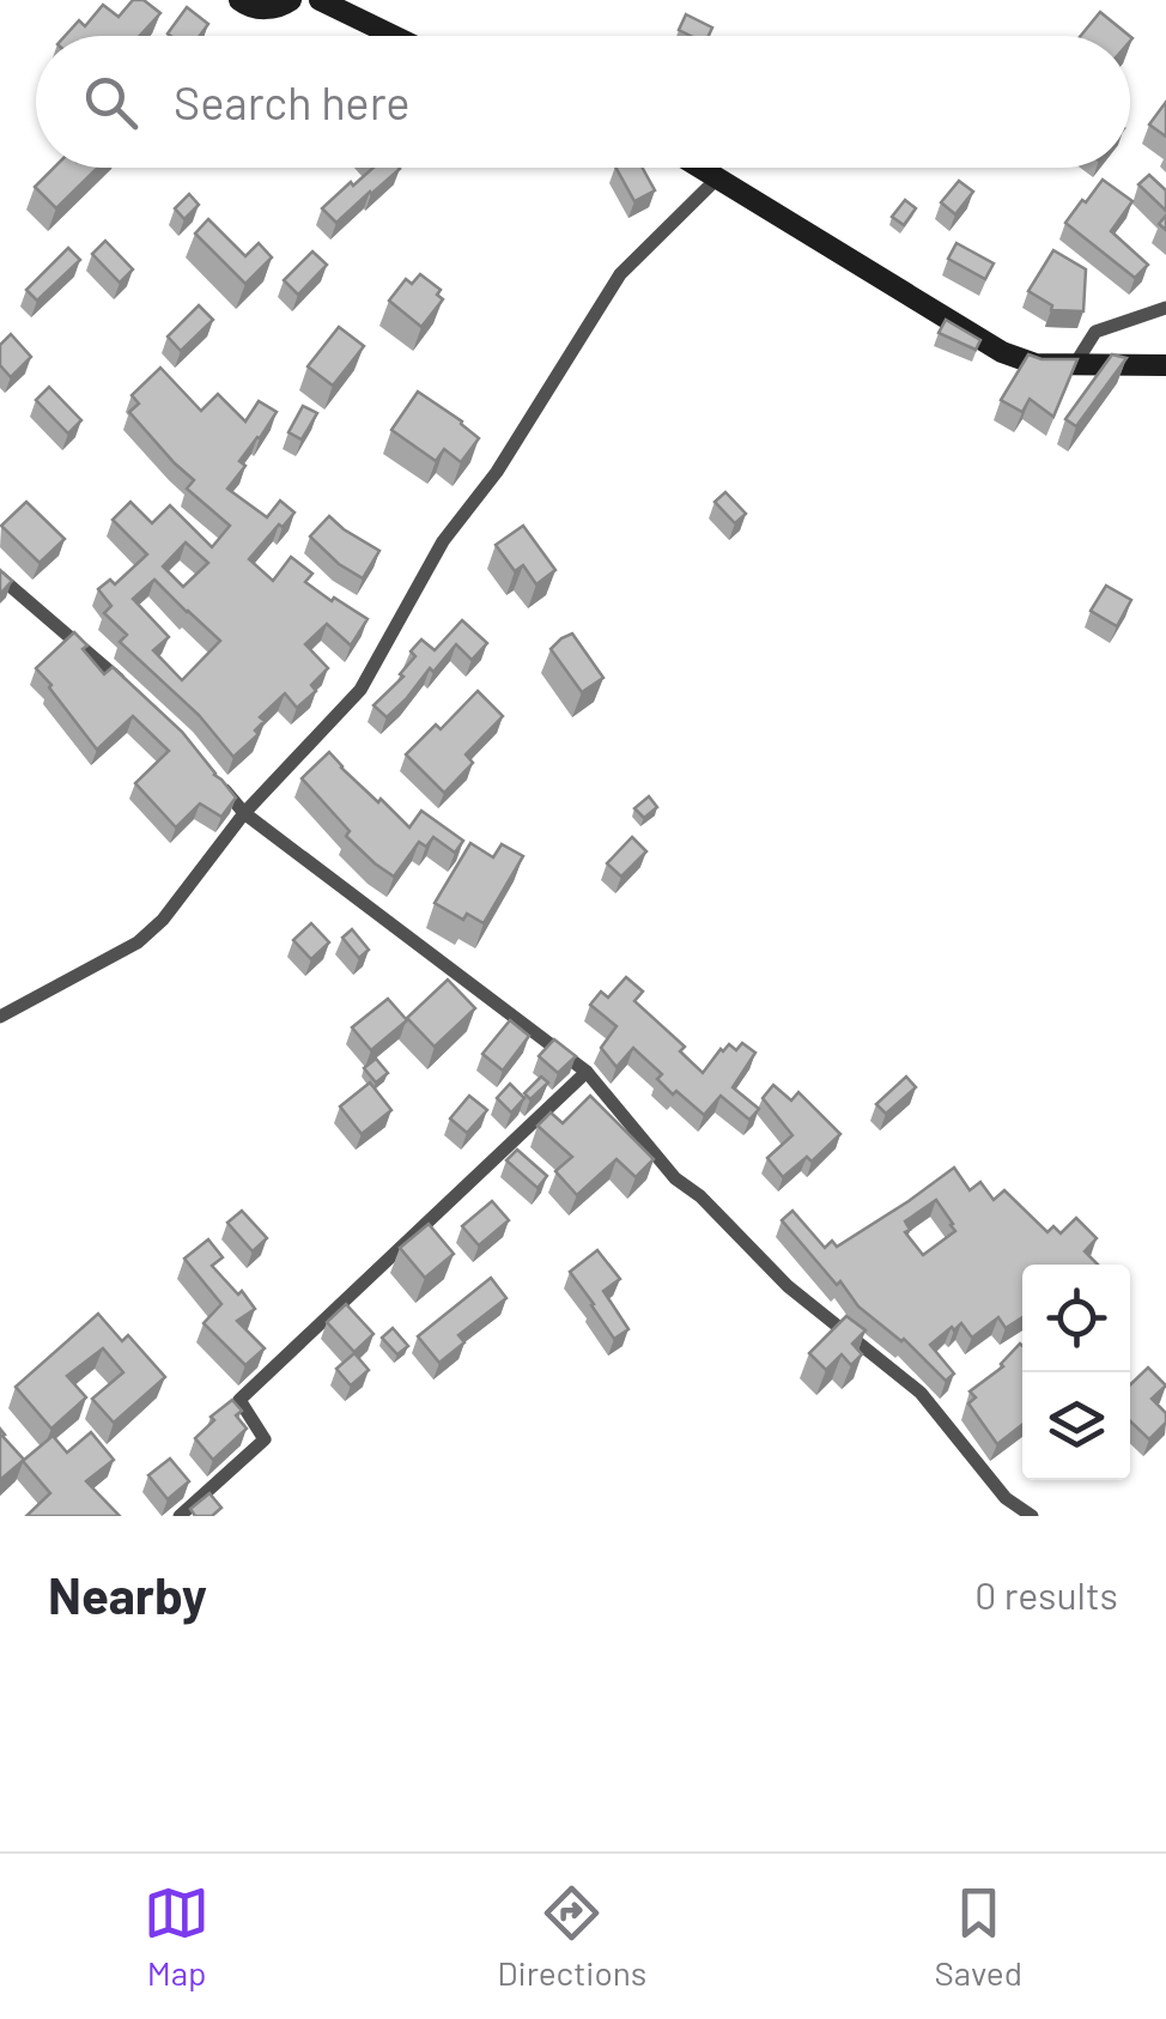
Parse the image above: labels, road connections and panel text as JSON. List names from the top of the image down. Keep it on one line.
{"page":{"search":"Search here","heading":["Nearby","0 results"],"nav":["Map","Directions","Saved"]}}
